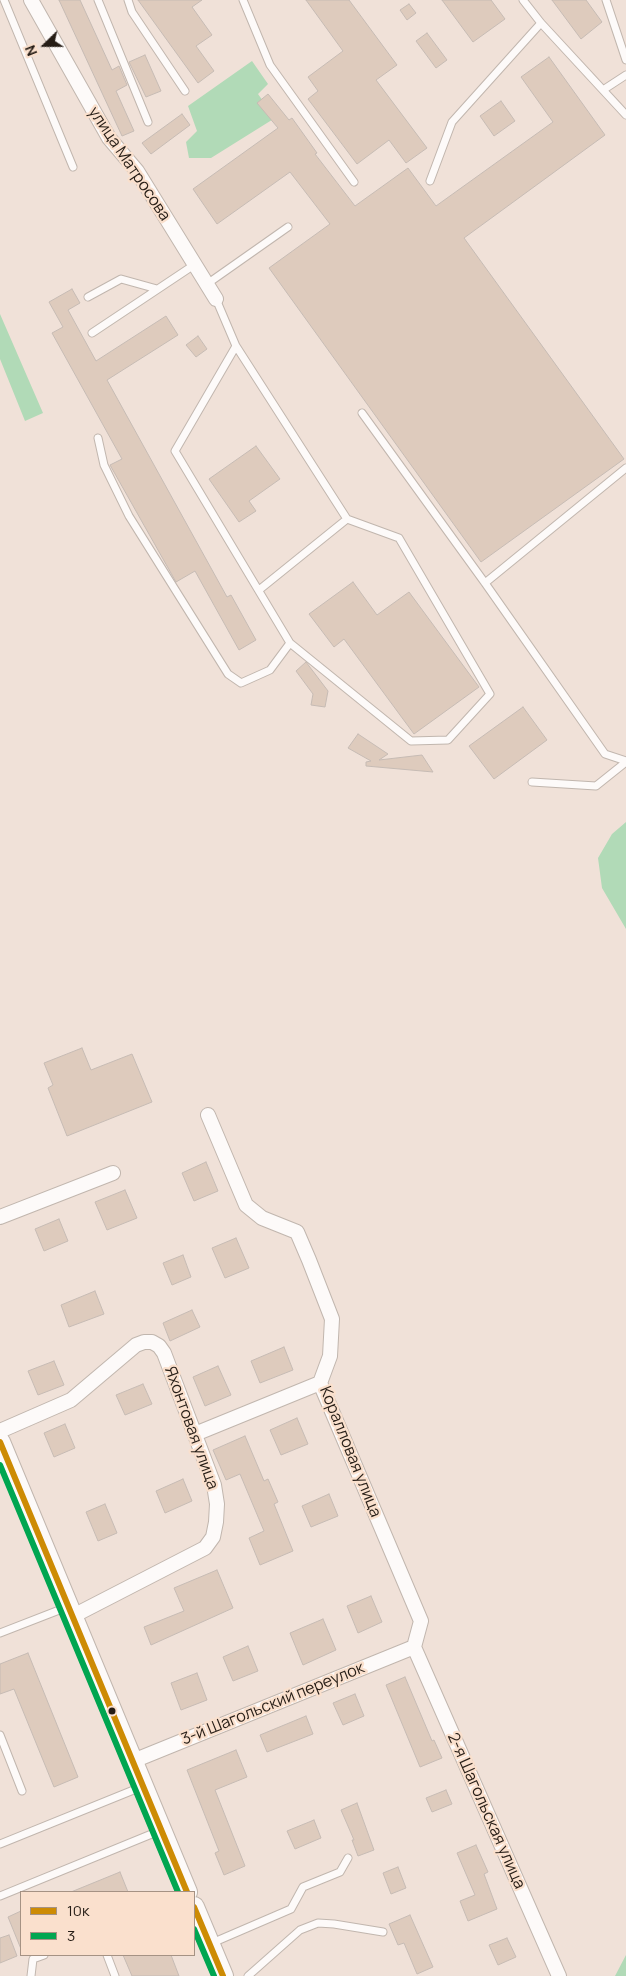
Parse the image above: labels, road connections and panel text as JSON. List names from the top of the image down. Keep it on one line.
{"streets":{"street":["улица Матросова","Яхонтовая улица","Коралловая улица","3-й Шагольский переулок","2-я Шагольская улица"]},"crossings":[["Коралловая улица","3-й Шагольский переулок"],["Коралловая улица","2-я Шагольская улица"],["3-й Шагольский переулок","2-я Шагольская улица"]],"lines":["transit line 10к","transit line 3"],"legend":["10к","3"],"north":"left"}
